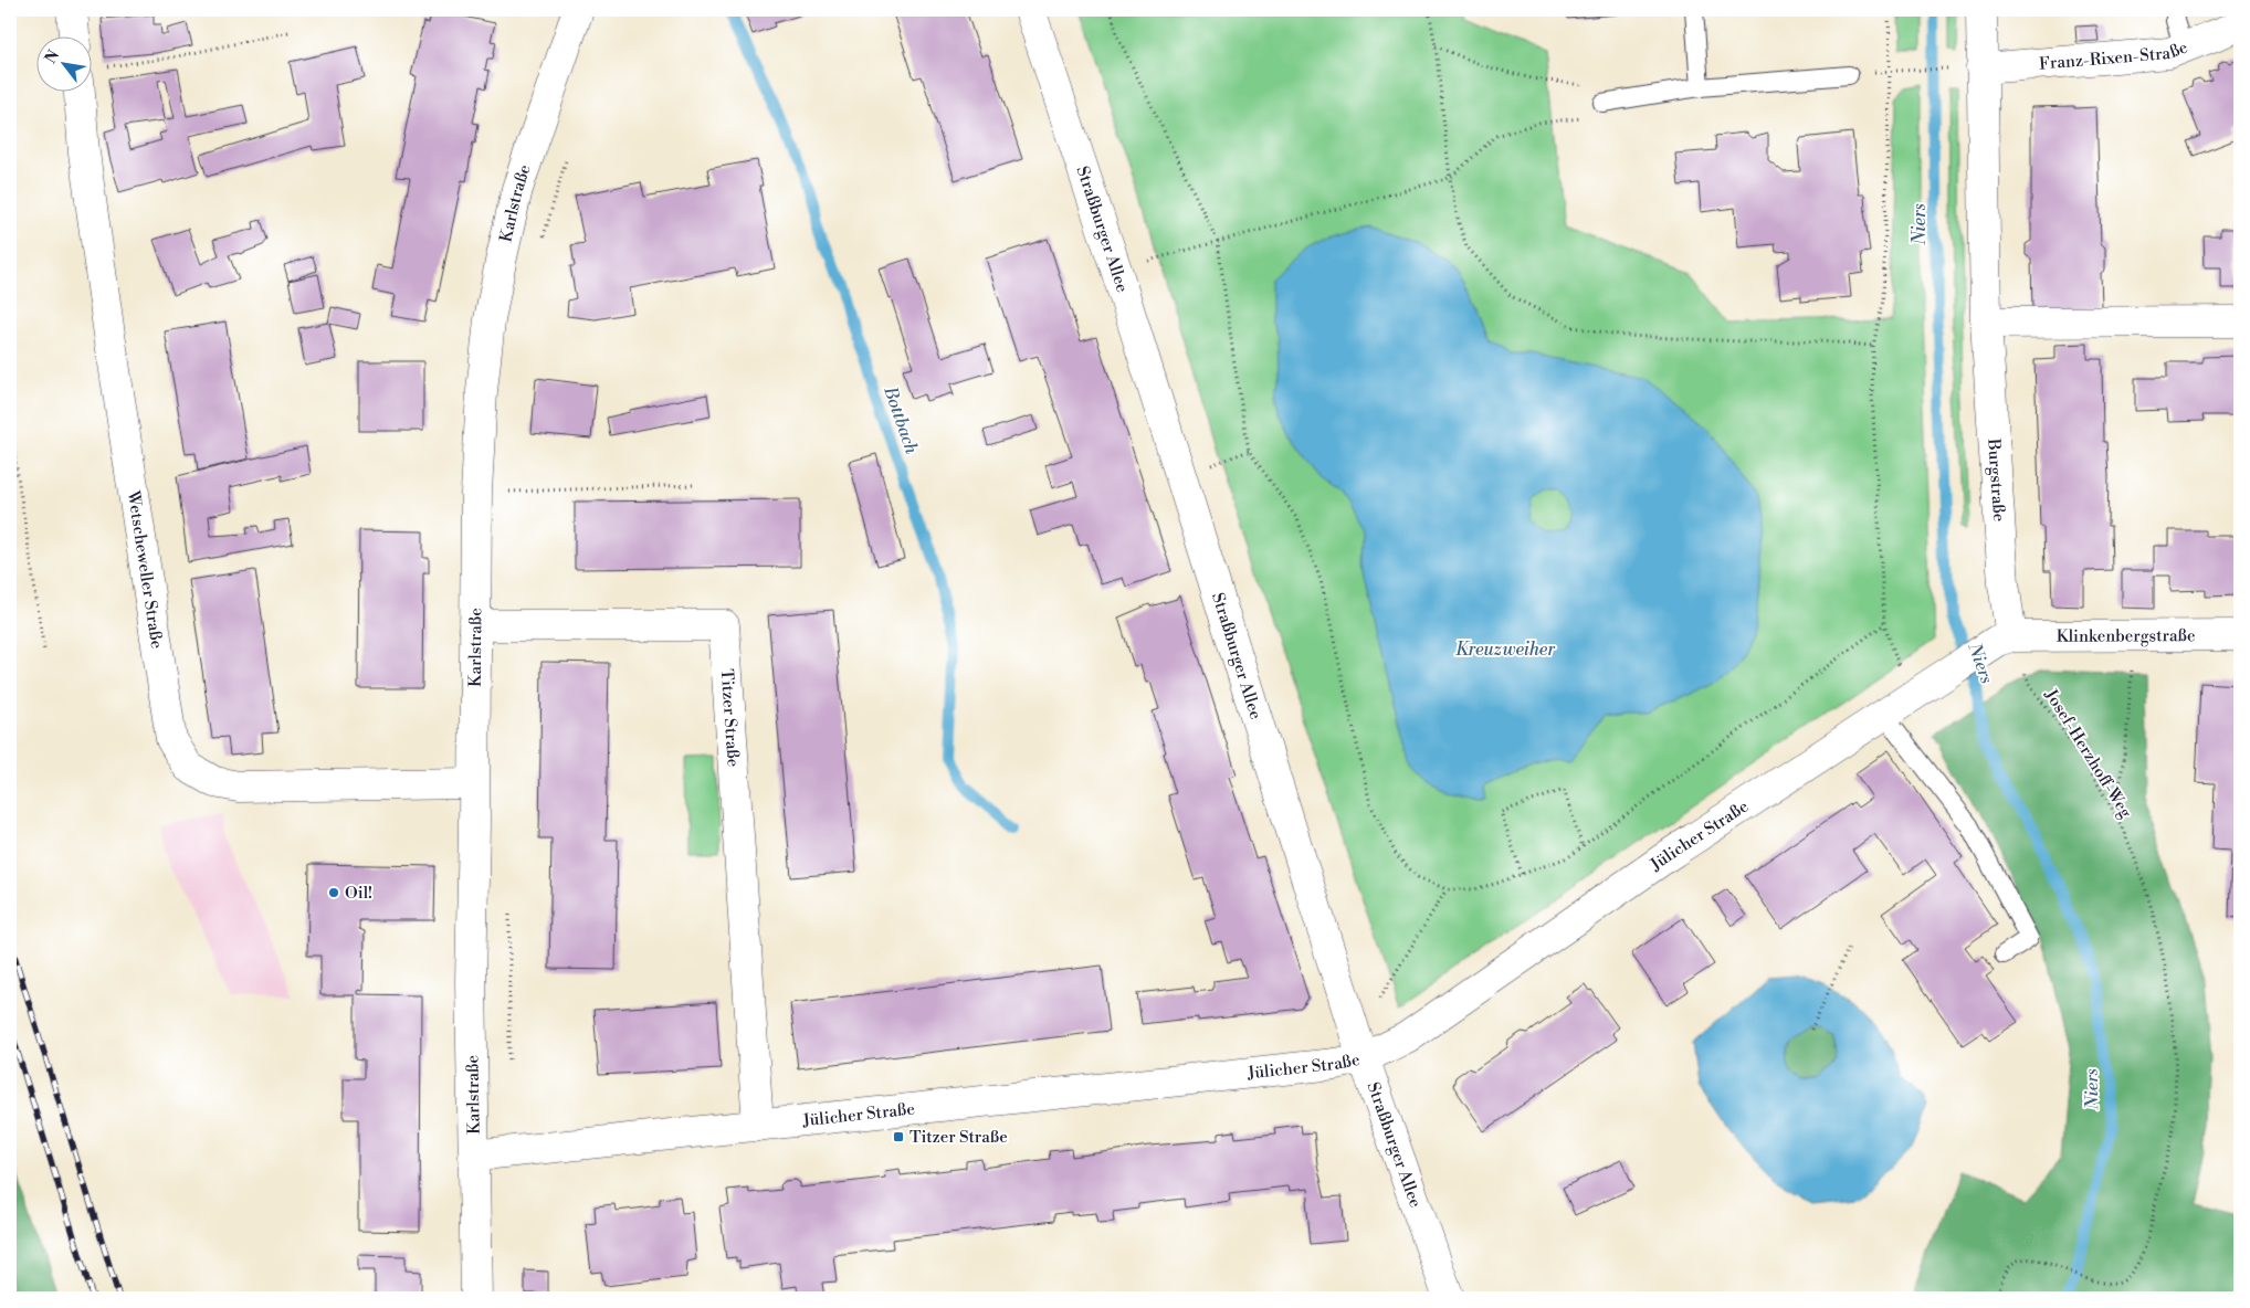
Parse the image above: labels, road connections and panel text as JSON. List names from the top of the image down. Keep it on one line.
{"streets":{"street":["Franz-Rixen-Straße","Karlstraße","Straßburger Allee","Burgstraße","Wetscheweller Straße","Klinkenbergstraße","Titzer Straße","Jülicher Straße"],"path":["Josef-Herzhoff-Weg"]},"crossings":[["Franz-Rixen-Straße","Burgstraße"],["Karlstraße","Wetscheweller Straße"],["Karlstraße","Titzer Straße"],["Karlstraße","Jülicher Straße"],["Straßburger Allee","Jülicher Straße"],["Burgstraße","Klinkenbergstraße"],["Burgstraße","Josef-Herzhoff-Weg"],["Burgstraße","Jülicher Straße"],["Klinkenbergstraße","Josef-Herzhoff-Weg"],["Klinkenbergstraße","Jülicher Straße"],["Titzer Straße","Jülicher Straße"],["Josef-Herzhoff-Weg","Jülicher Straße"]],"water":["Niers","Bottbach","Kreuzweiher"],"places":{"other":["Oil!"],"transit":["Titzer Straße"]},"north":"top left"}
